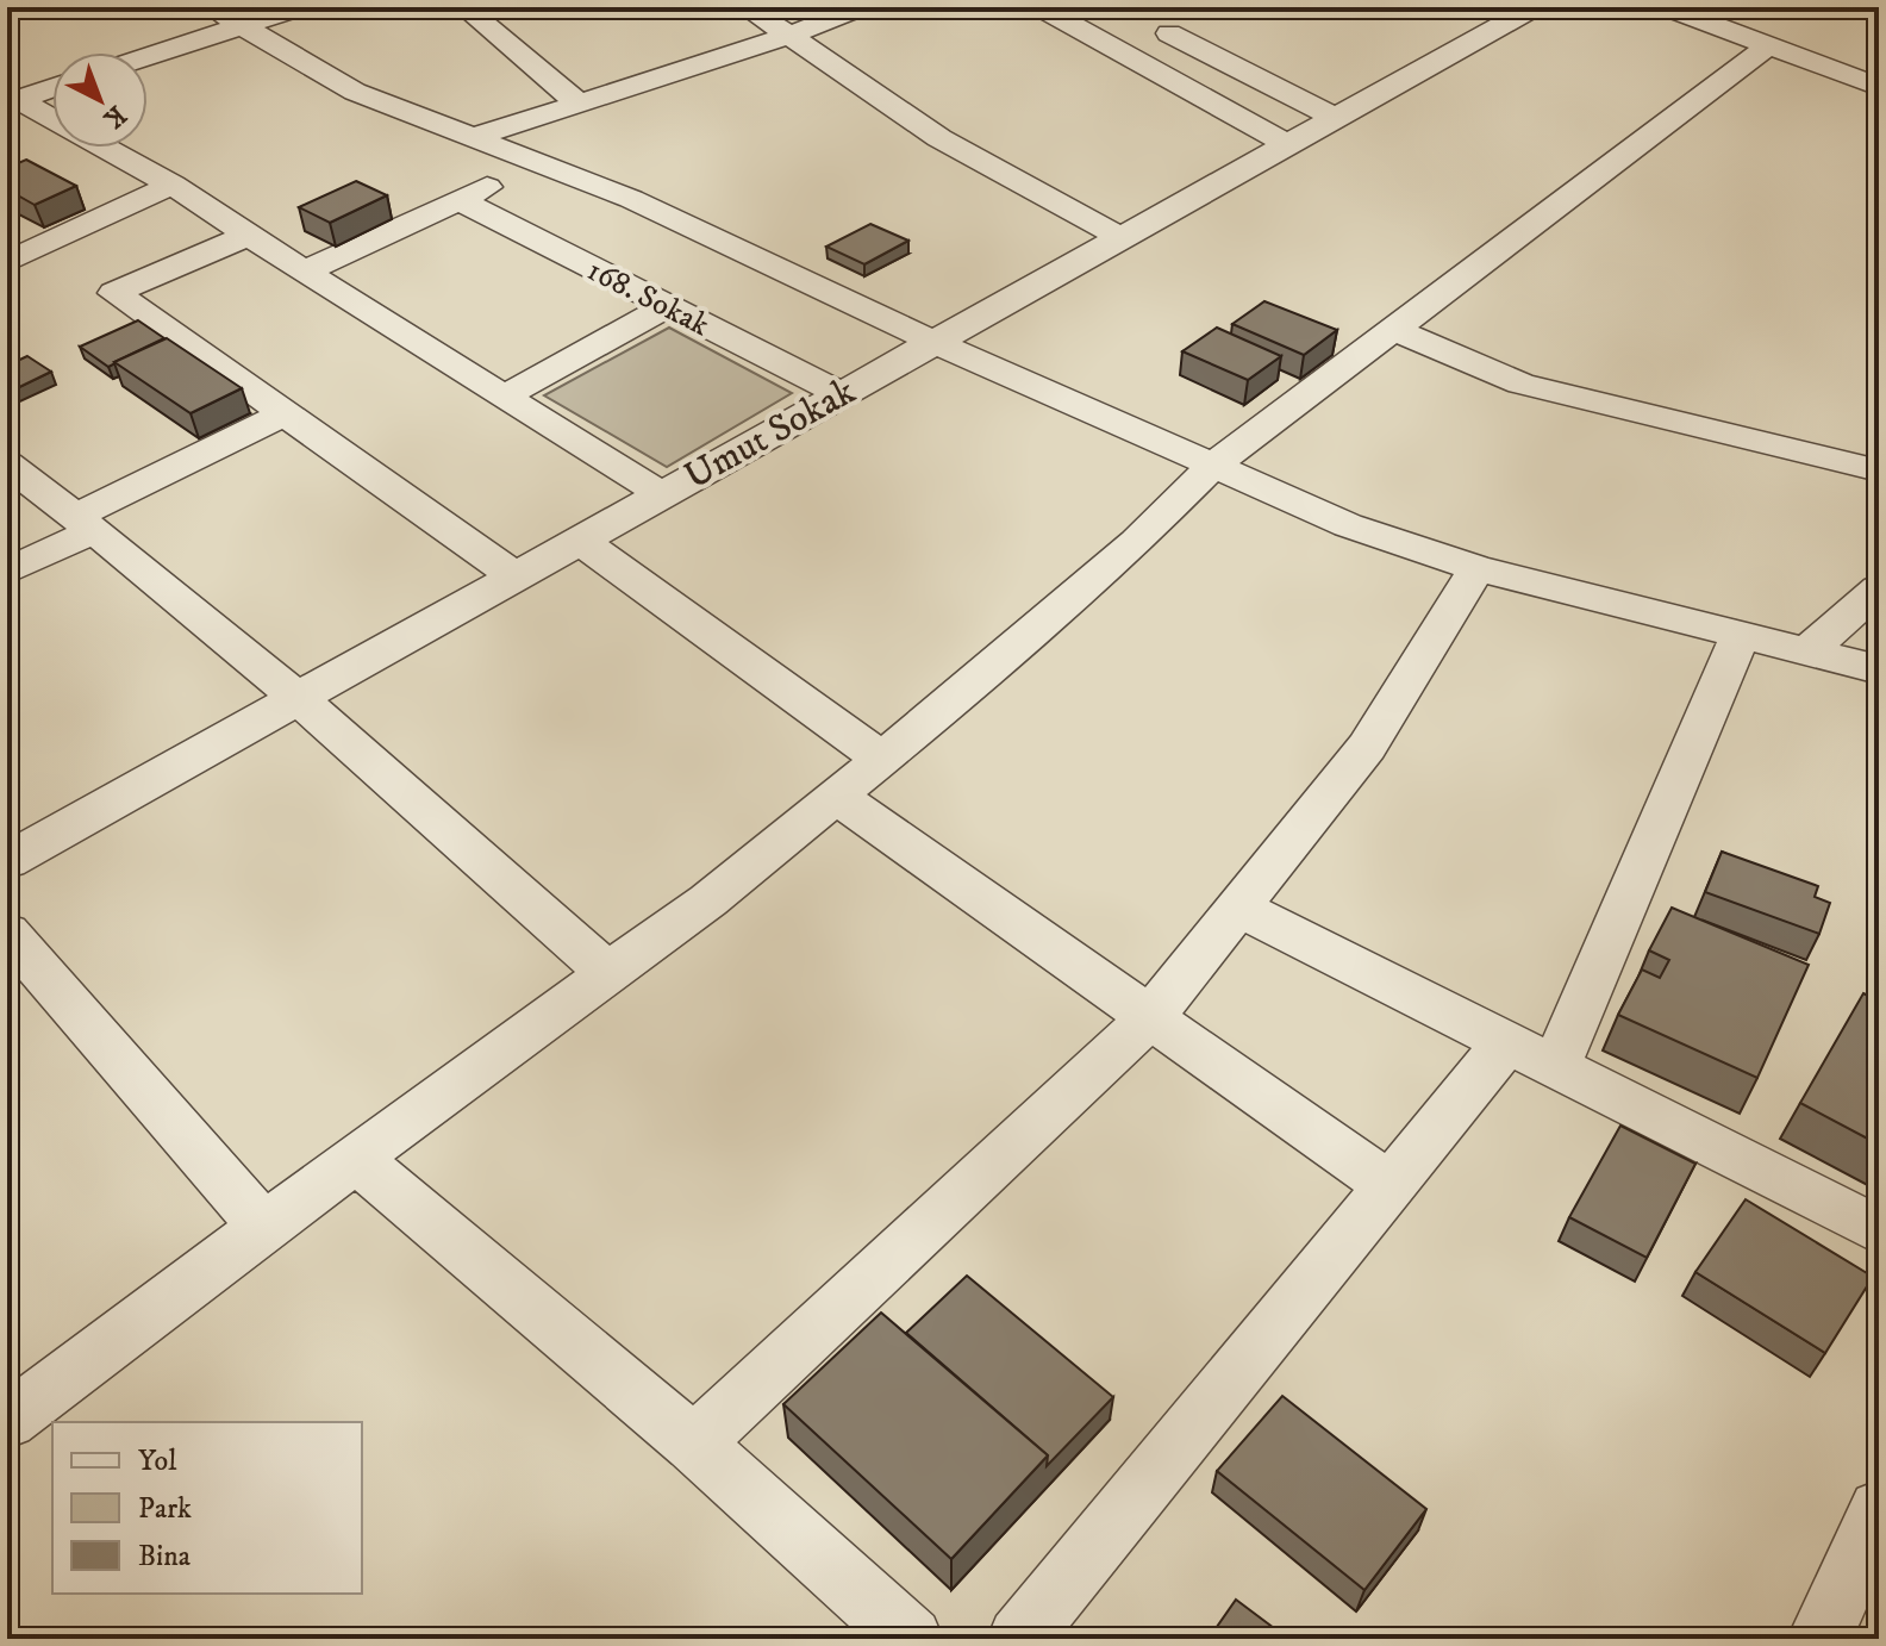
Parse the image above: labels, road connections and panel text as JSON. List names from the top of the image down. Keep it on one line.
{"streets":{"street":["168. Sokak","Umut Sokak"]},"crossings":[["168. Sokak","Umut Sokak"]],"legend":["Yol","Park","Bina"],"north":"bottom right"}
